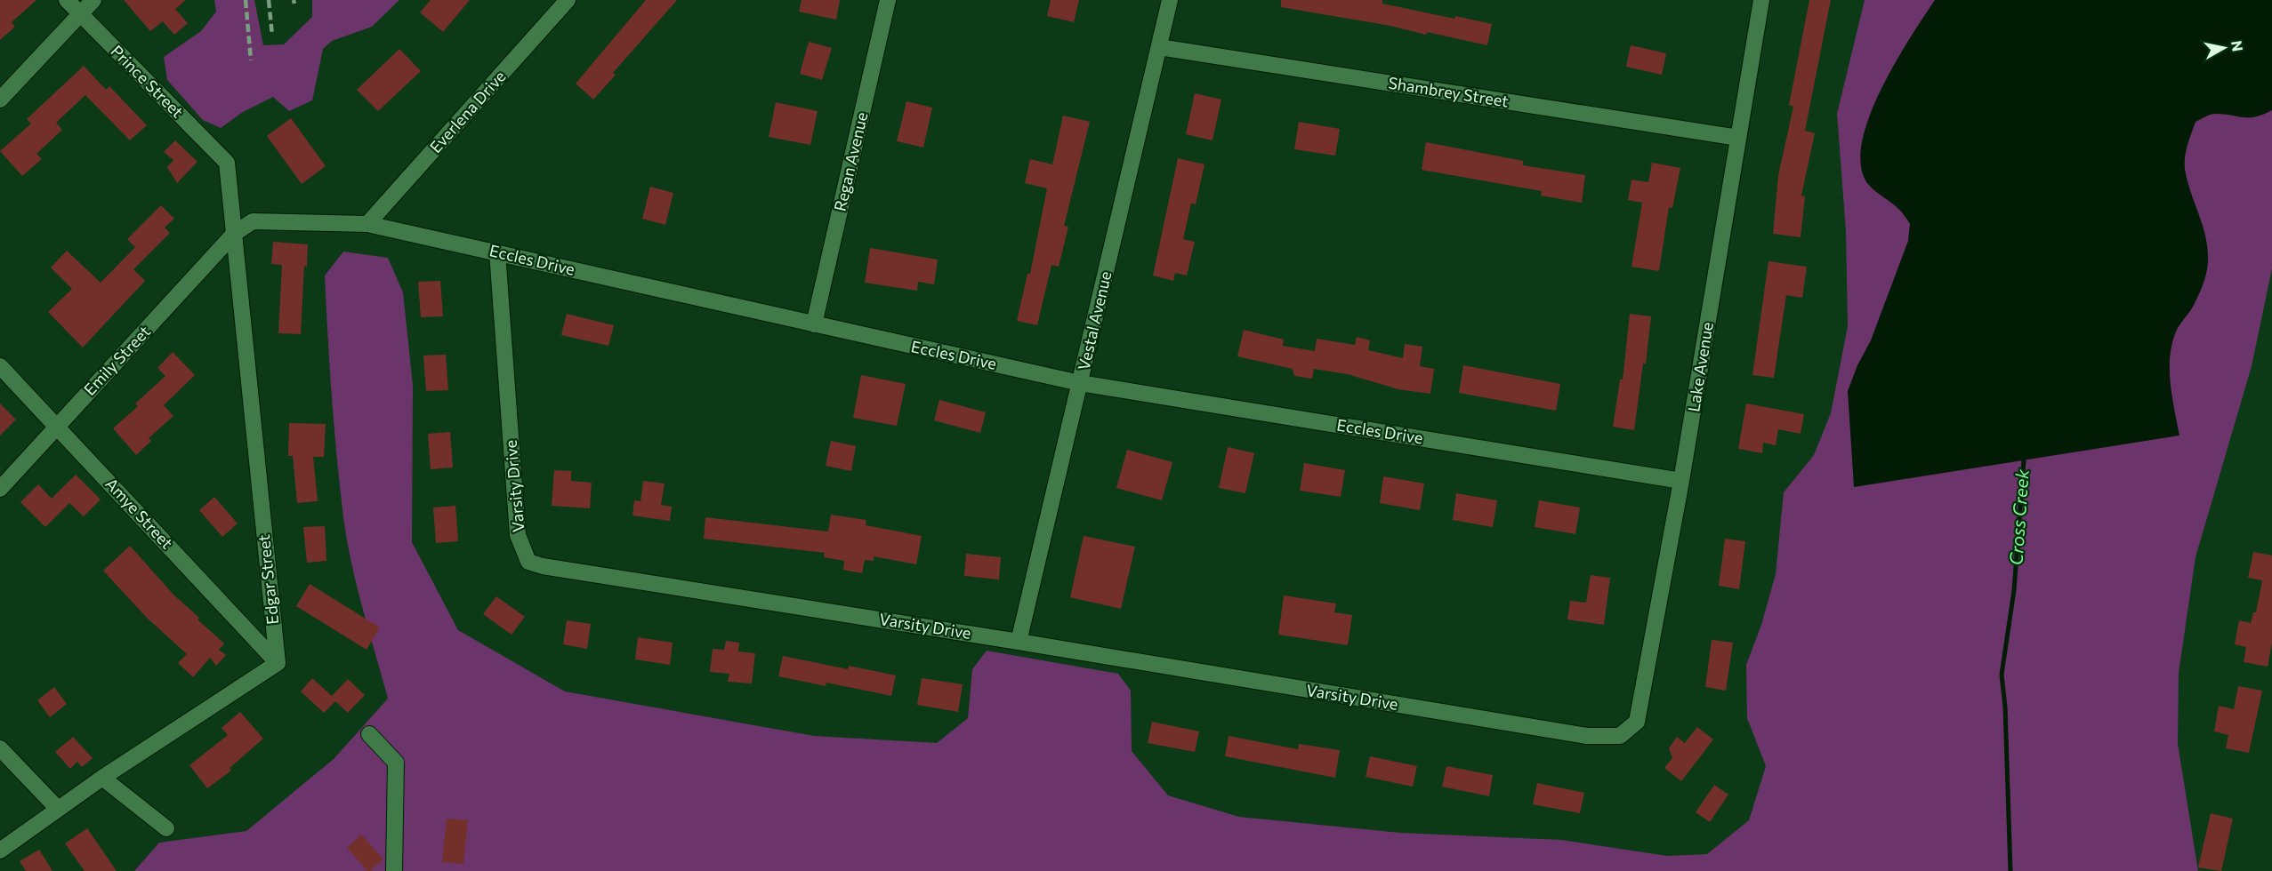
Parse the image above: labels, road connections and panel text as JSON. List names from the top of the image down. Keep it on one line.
{"streets":{"street":["Prince Street","Shambrey Street","Everlena Drive","Regan Avenue","Eccles Drive","Vestal Avenue","Emily Street","Lake Avenue","Varsity Drive","Amye Street","Edgar Street"]},"crossings":[["Prince Street","Edgar Street"],["Shambrey Street","Vestal Avenue"],["Shambrey Street","Lake Avenue"],["Everlena Drive","Eccles Drive"],["Regan Avenue","Eccles Drive"],["Eccles Drive","Vestal Avenue"],["Eccles Drive","Emily Street"],["Eccles Drive","Lake Avenue"],["Eccles Drive","Varsity Drive"],["Eccles Drive","Edgar Street"],["Vestal Avenue","Varsity Drive"],["Emily Street","Amye Street"],["Emily Street","Edgar Street"],["Lake Avenue","Varsity Drive"],["Amye Street","Edgar Street"]],"water":["Cross Creek"],"north":"right"}
